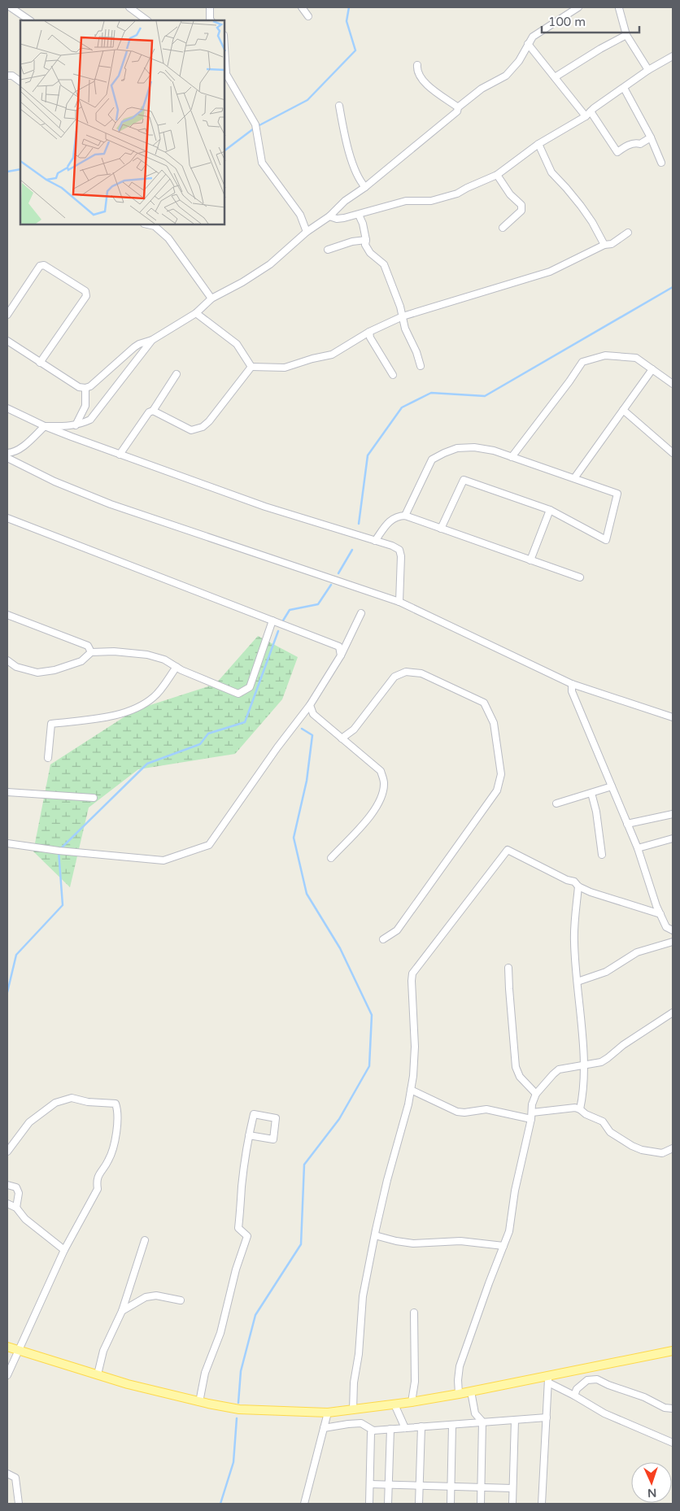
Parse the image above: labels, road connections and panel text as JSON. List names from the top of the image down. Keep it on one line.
{"scale_bar":"100 m","north":"bottom"}
